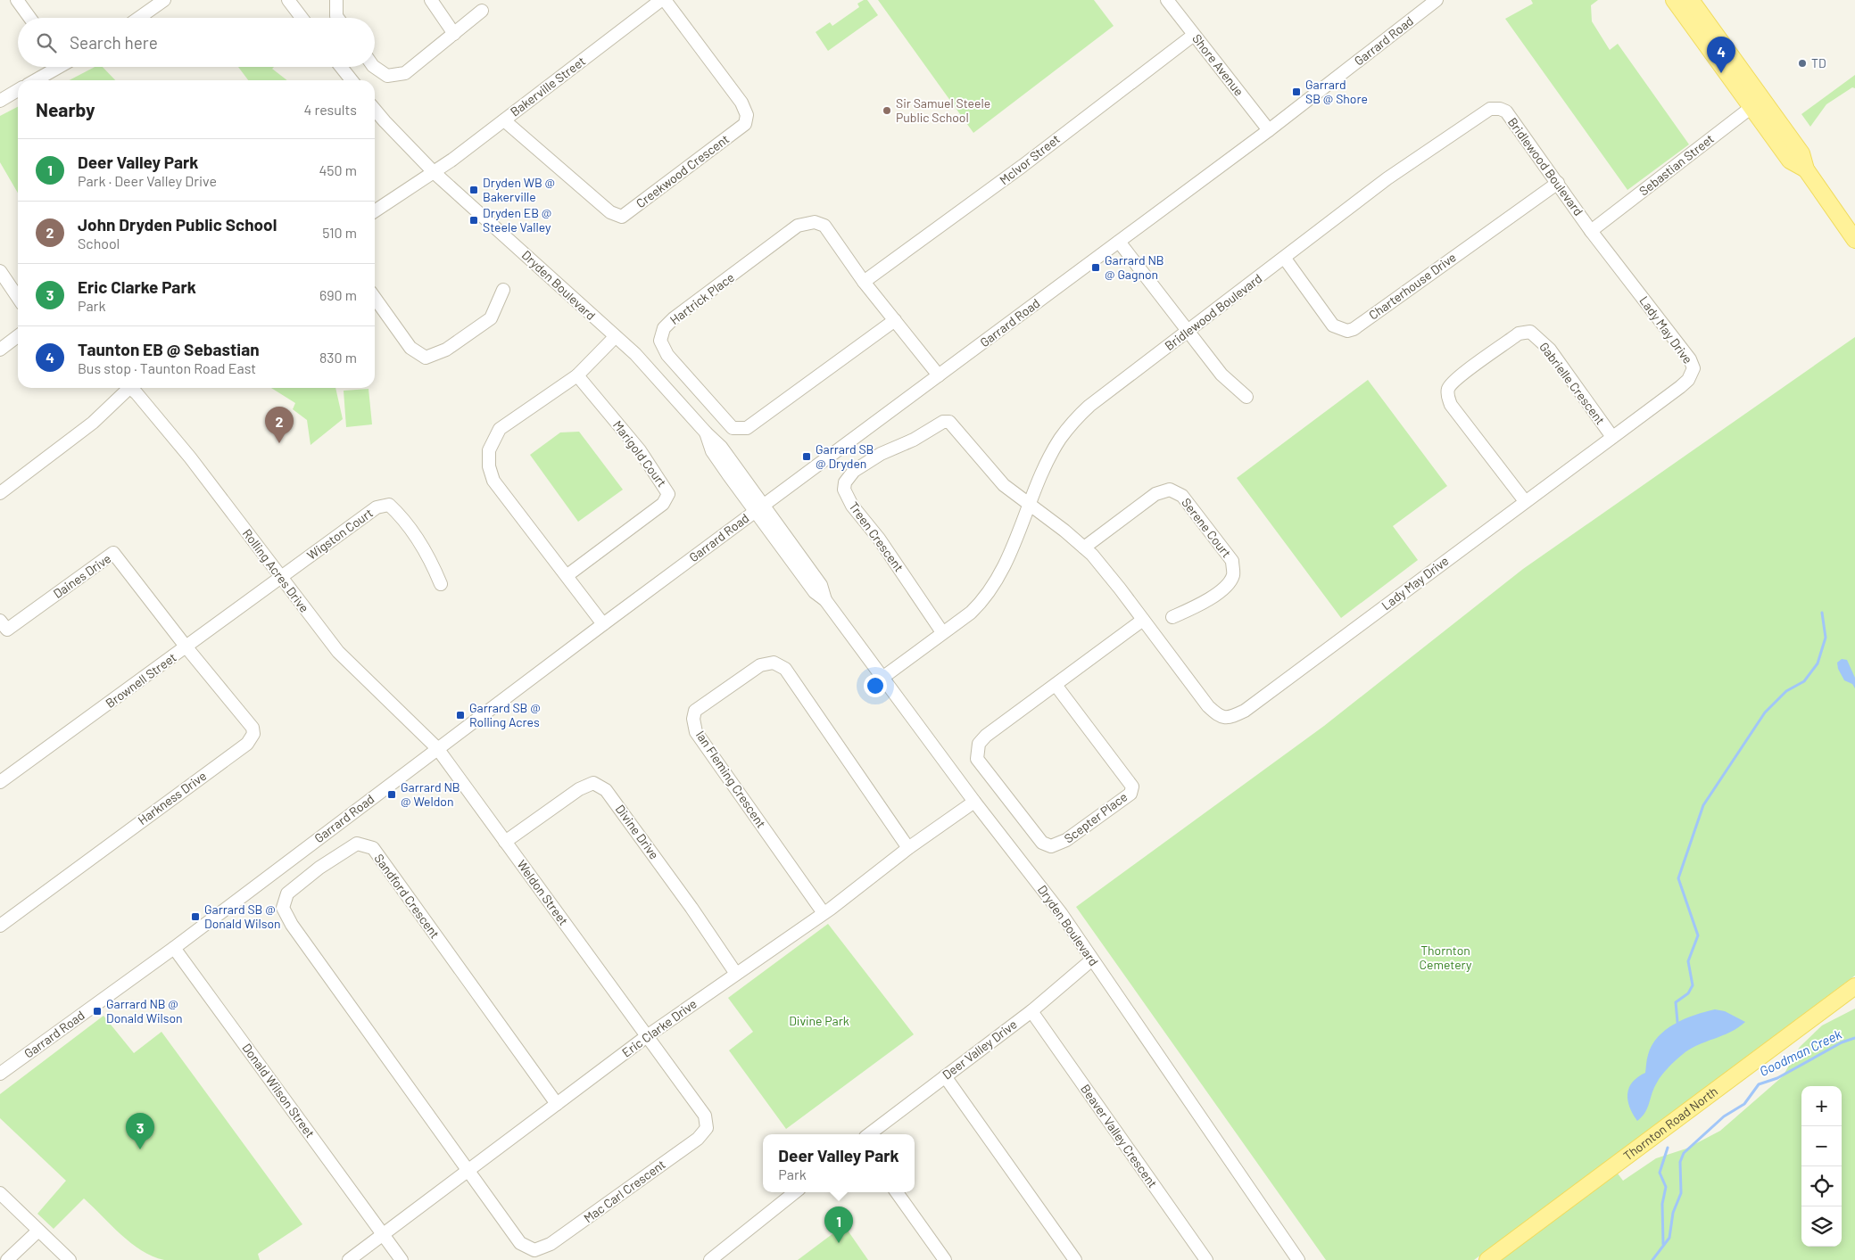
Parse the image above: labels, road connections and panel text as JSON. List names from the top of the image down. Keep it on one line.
{"streets":{"main road":["Thornton Road North"],"street":["Garrard Road","Shore Avenue","Bakerville Street","McIvor Street","Sebastian Street","Bridlewood Boulevard","Creekwood Crescent","Dryden Boulevard","Charterhouse Drive","Hartrick Place","Lady May Drive","Gabrielle Crescent","Marigold Court","Serene Court","Wigston Court","Treen Crescent","Rolling Acres Drive","Daines Drive","Brownell Street","Ian Fleming Crescent","Harkness Drive","Scepter Place","Divine Drive","Weldon Street","Sandford Crescent","Eric Clarke Drive","Deer Valley Drive","Donald Wilson Street","Beaver Valley Crescent","Mac Carl Crescent"]},"crossings":[["Garrard Road","Shore Avenue"],["Garrard Road","Dryden Boulevard"],["Garrard Road","Hartrick Place"],["Garrard Road","Rolling Acres Drive"],["Garrard Road","Weldon Street"],["Garrard Road","Donald Wilson Street"],["Shore Avenue","McIvor Street"],["Bakerville Street","Creekwood Crescent"],["Bakerville Street","Dryden Boulevard"],["McIvor Street","Hartrick Place"],["Sebastian Street","Bridlewood Boulevard"],["Sebastian Street","Lady May Drive"],["Bridlewood Boulevard","Dryden Boulevard"],["Bridlewood Boulevard","Charterhouse Drive"],["Bridlewood Boulevard","Lady May Drive"],["Bridlewood Boulevard","Treen Crescent"],["Dryden Boulevard","Eric Clarke Drive"],["Dryden Boulevard","Deer Valley Drive"],["Lady May Drive","Gabrielle Crescent"],["Lady May Drive","Serene Court"],["Lady May Drive","Treen Crescent"],["Lady May Drive","Scepter Place"],["Wigston Court","Rolling Acres Drive"],["Wigston Court","Brownell Street"],["Rolling Acres Drive","Brownell Street"],["Rolling Acres Drive","Weldon Street"],["Daines Drive","Brownell Street"],["Daines Drive","Harkness Drive"],["Brownell Street","Harkness Drive"],["Ian Fleming Crescent","Eric Clarke Drive"],["Divine Drive","Weldon Street"],["Divine Drive","Eric Clarke Drive"],["Weldon Street","Eric Clarke Drive"],["Weldon Street","Mac Carl Crescent"],["Sandford Crescent","Eric Clarke Drive"],["Sandford Crescent","Mac Carl Crescent"],["Eric Clarke Drive","Donald Wilson Street"],["Eric Clarke Drive","Mac Carl Crescent"],["Deer Valley Drive","Beaver Valley Crescent"]],"water":["Goodman Creek"],"parks":["Thornton Cemetery","Divine Park"],"places":{"other":["TD","Sir Samuel Steele Public School"],"transit":["Garrard SB @ Shore","Dryden WB @ Bakerville","Dryden EB @ Steele Valley","Garrard NB @ Gagnon","Garrard SB @ Dryden","Garrard SB @ Rolling Acres","Garrard NB @ Weldon","Garrard SB @ Donald Wilson","Garrard NB @ Donald Wilson"]},"page":{"search":"Search here","pins":["4","2","3","1"],"heading":["Nearby","4 results"],"list":[{"mark":"1","name":"Deer Valley Park","note":"Park · Deer Valley Drive","value":"450 m"},{"mark":"2","name":"John Dryden Public School","note":"School","value":"510 m"},{"mark":"3","name":"Eric Clarke Park","note":"Park","value":"690 m"},{"mark":"4","name":"Taunton EB @ Sebastian","note":"Bus stop · Taunton Road East","value":"830 m"}],"map_buttons":["+","−"],"popup":["Deer Valley Park","Park"]}}
